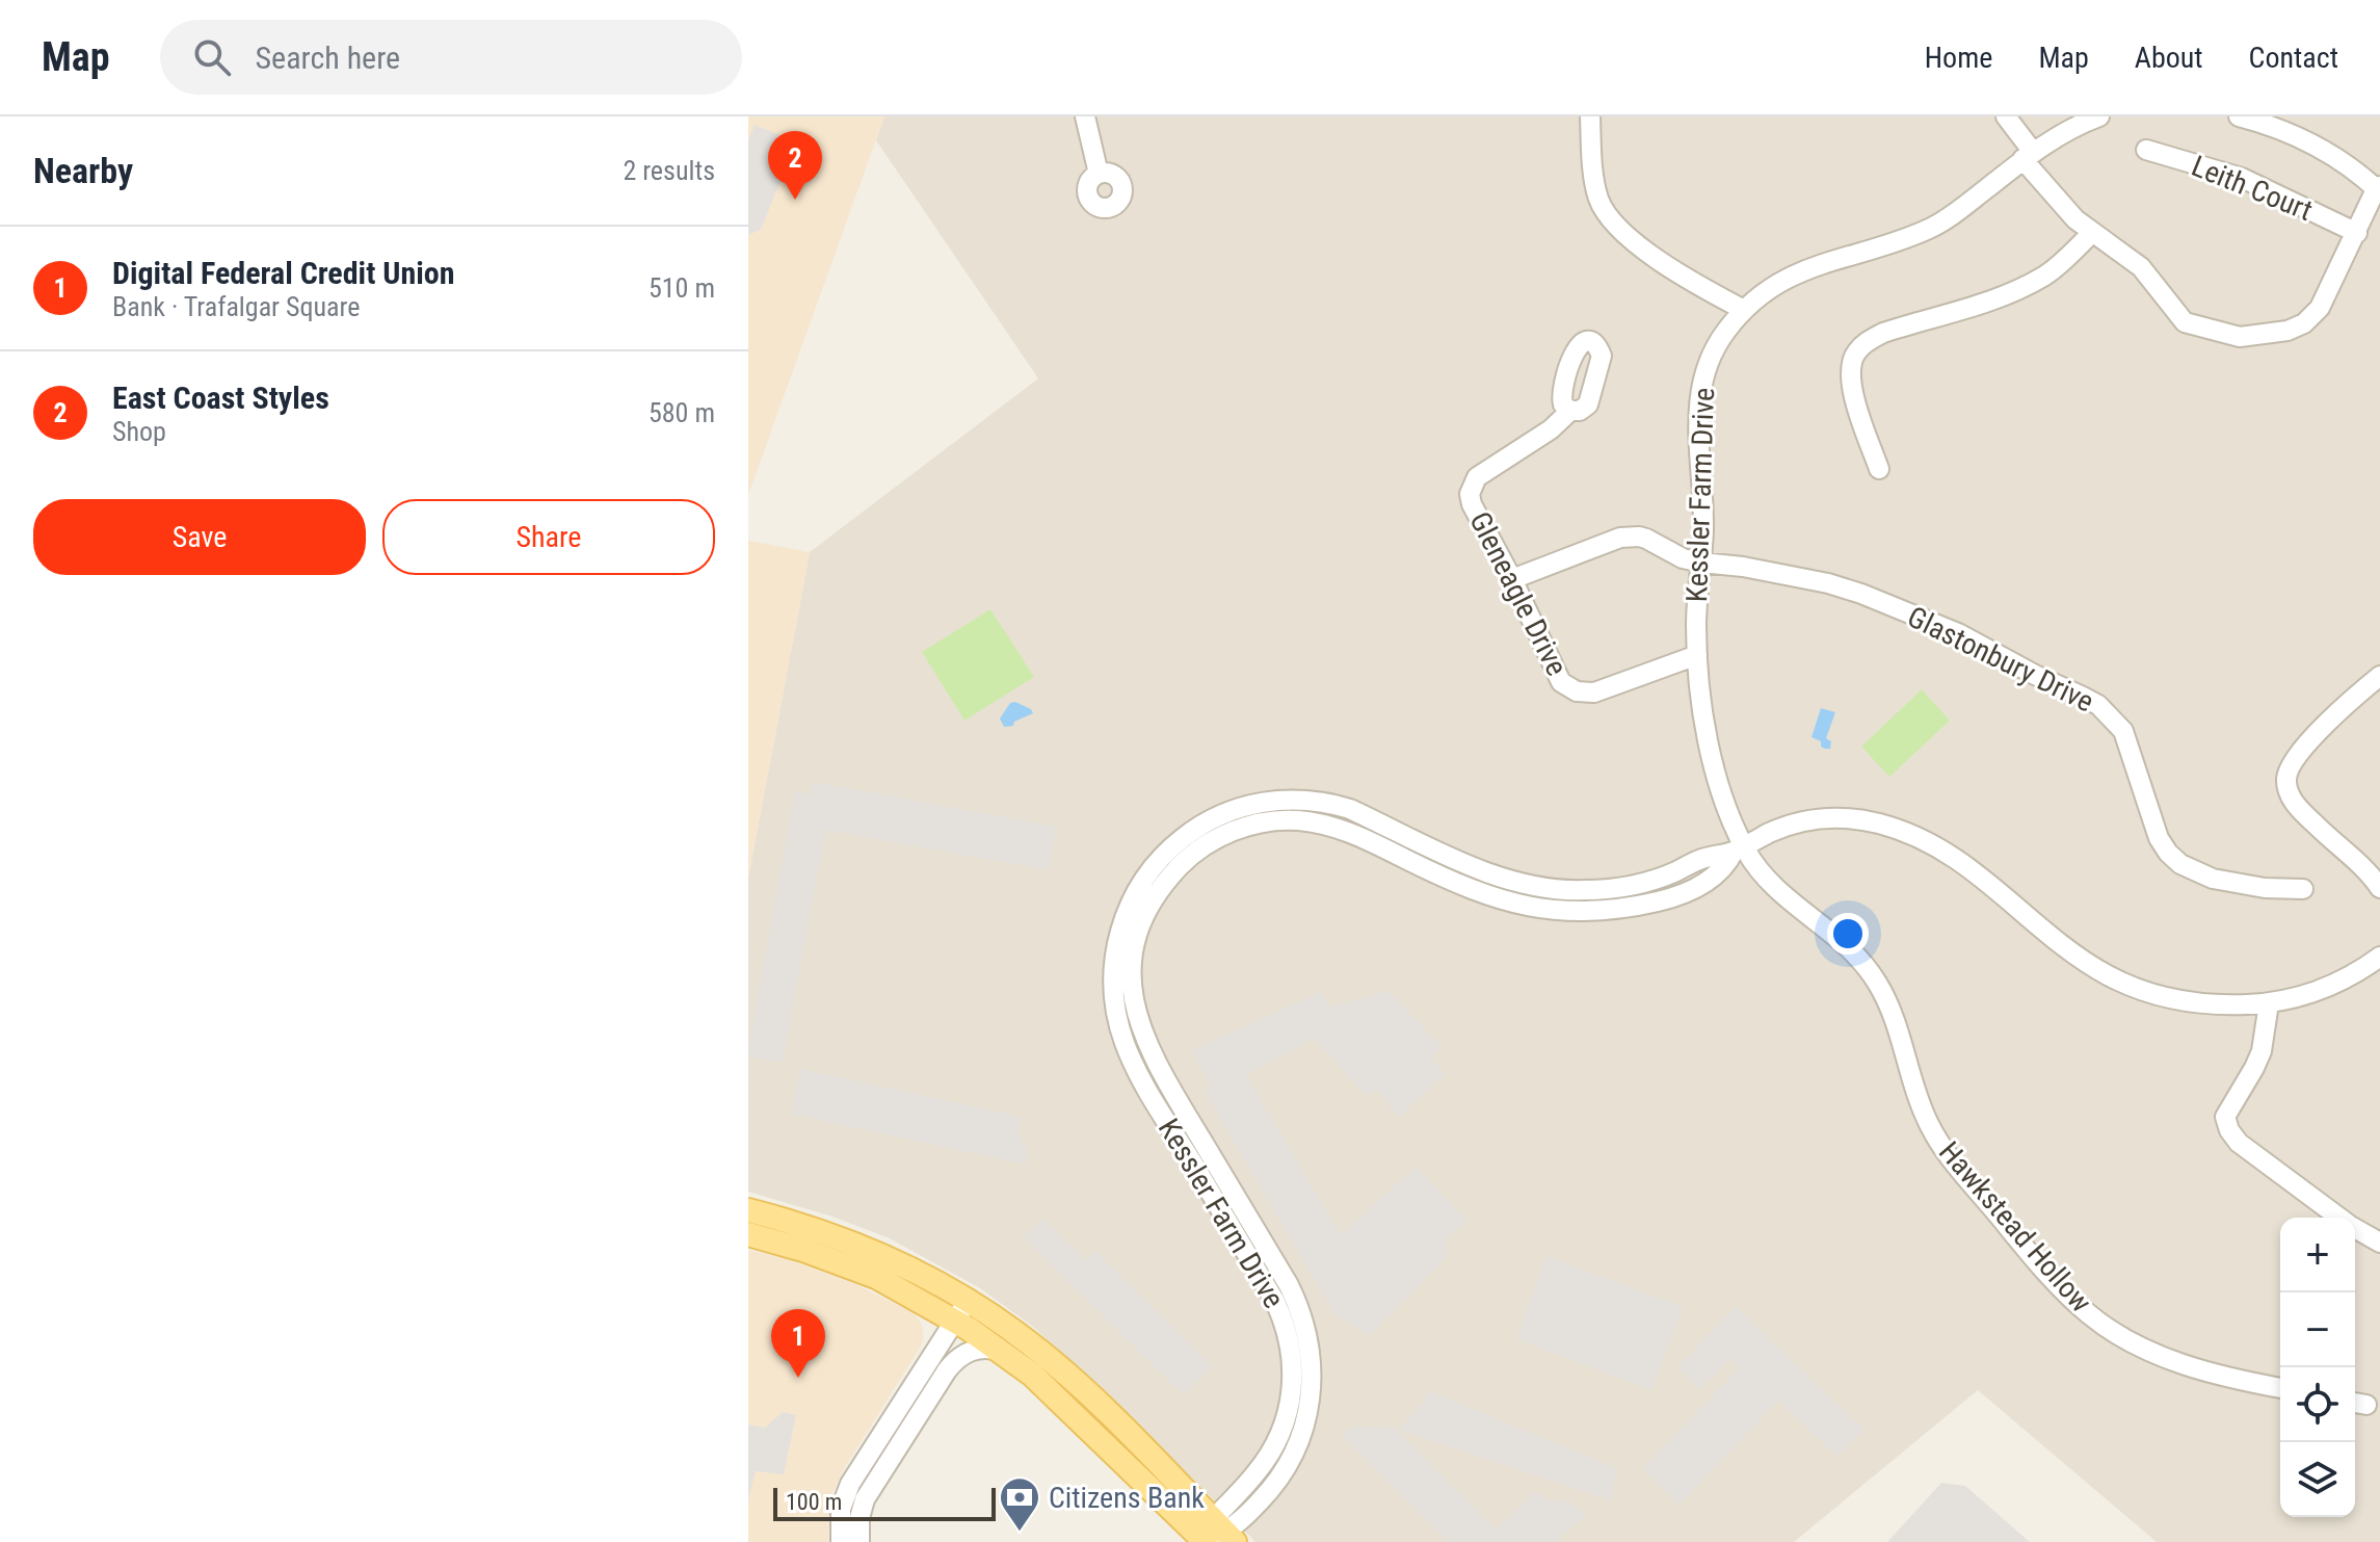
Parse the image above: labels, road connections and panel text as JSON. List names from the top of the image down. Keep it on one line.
{"streets":{"street":["Leith Court","Kessler Farm Drive","Gleneagle Drive","Glastonbury Drive","Hawkstead Hollow"]},"crossings":[["Kessler Farm Drive","Gleneagle Drive"],["Kessler Farm Drive","Glastonbury Drive"],["Kessler Farm Drive","Hawkstead Hollow"],["Gleneagle Drive","Glastonbury Drive"]],"places":{"bank":["Citizens Bank"]},"scale_bar":"100 m","page":{"header":"Map","search":"Search here","nav":["Home","Map","About","Contact"],"heading":["Nearby","2 results"],"pins":["2","1"],"list":[{"mark":"1","name":"Digital Federal Credit Union","note":"Bank · Trafalgar Square","value":"510 m"},{"mark":"2","name":"East Coast Styles","note":"Shop","value":"580 m"}],"buttons":["Save","Share"],"map_buttons":["+","−"],"scale":"100 m"}}
